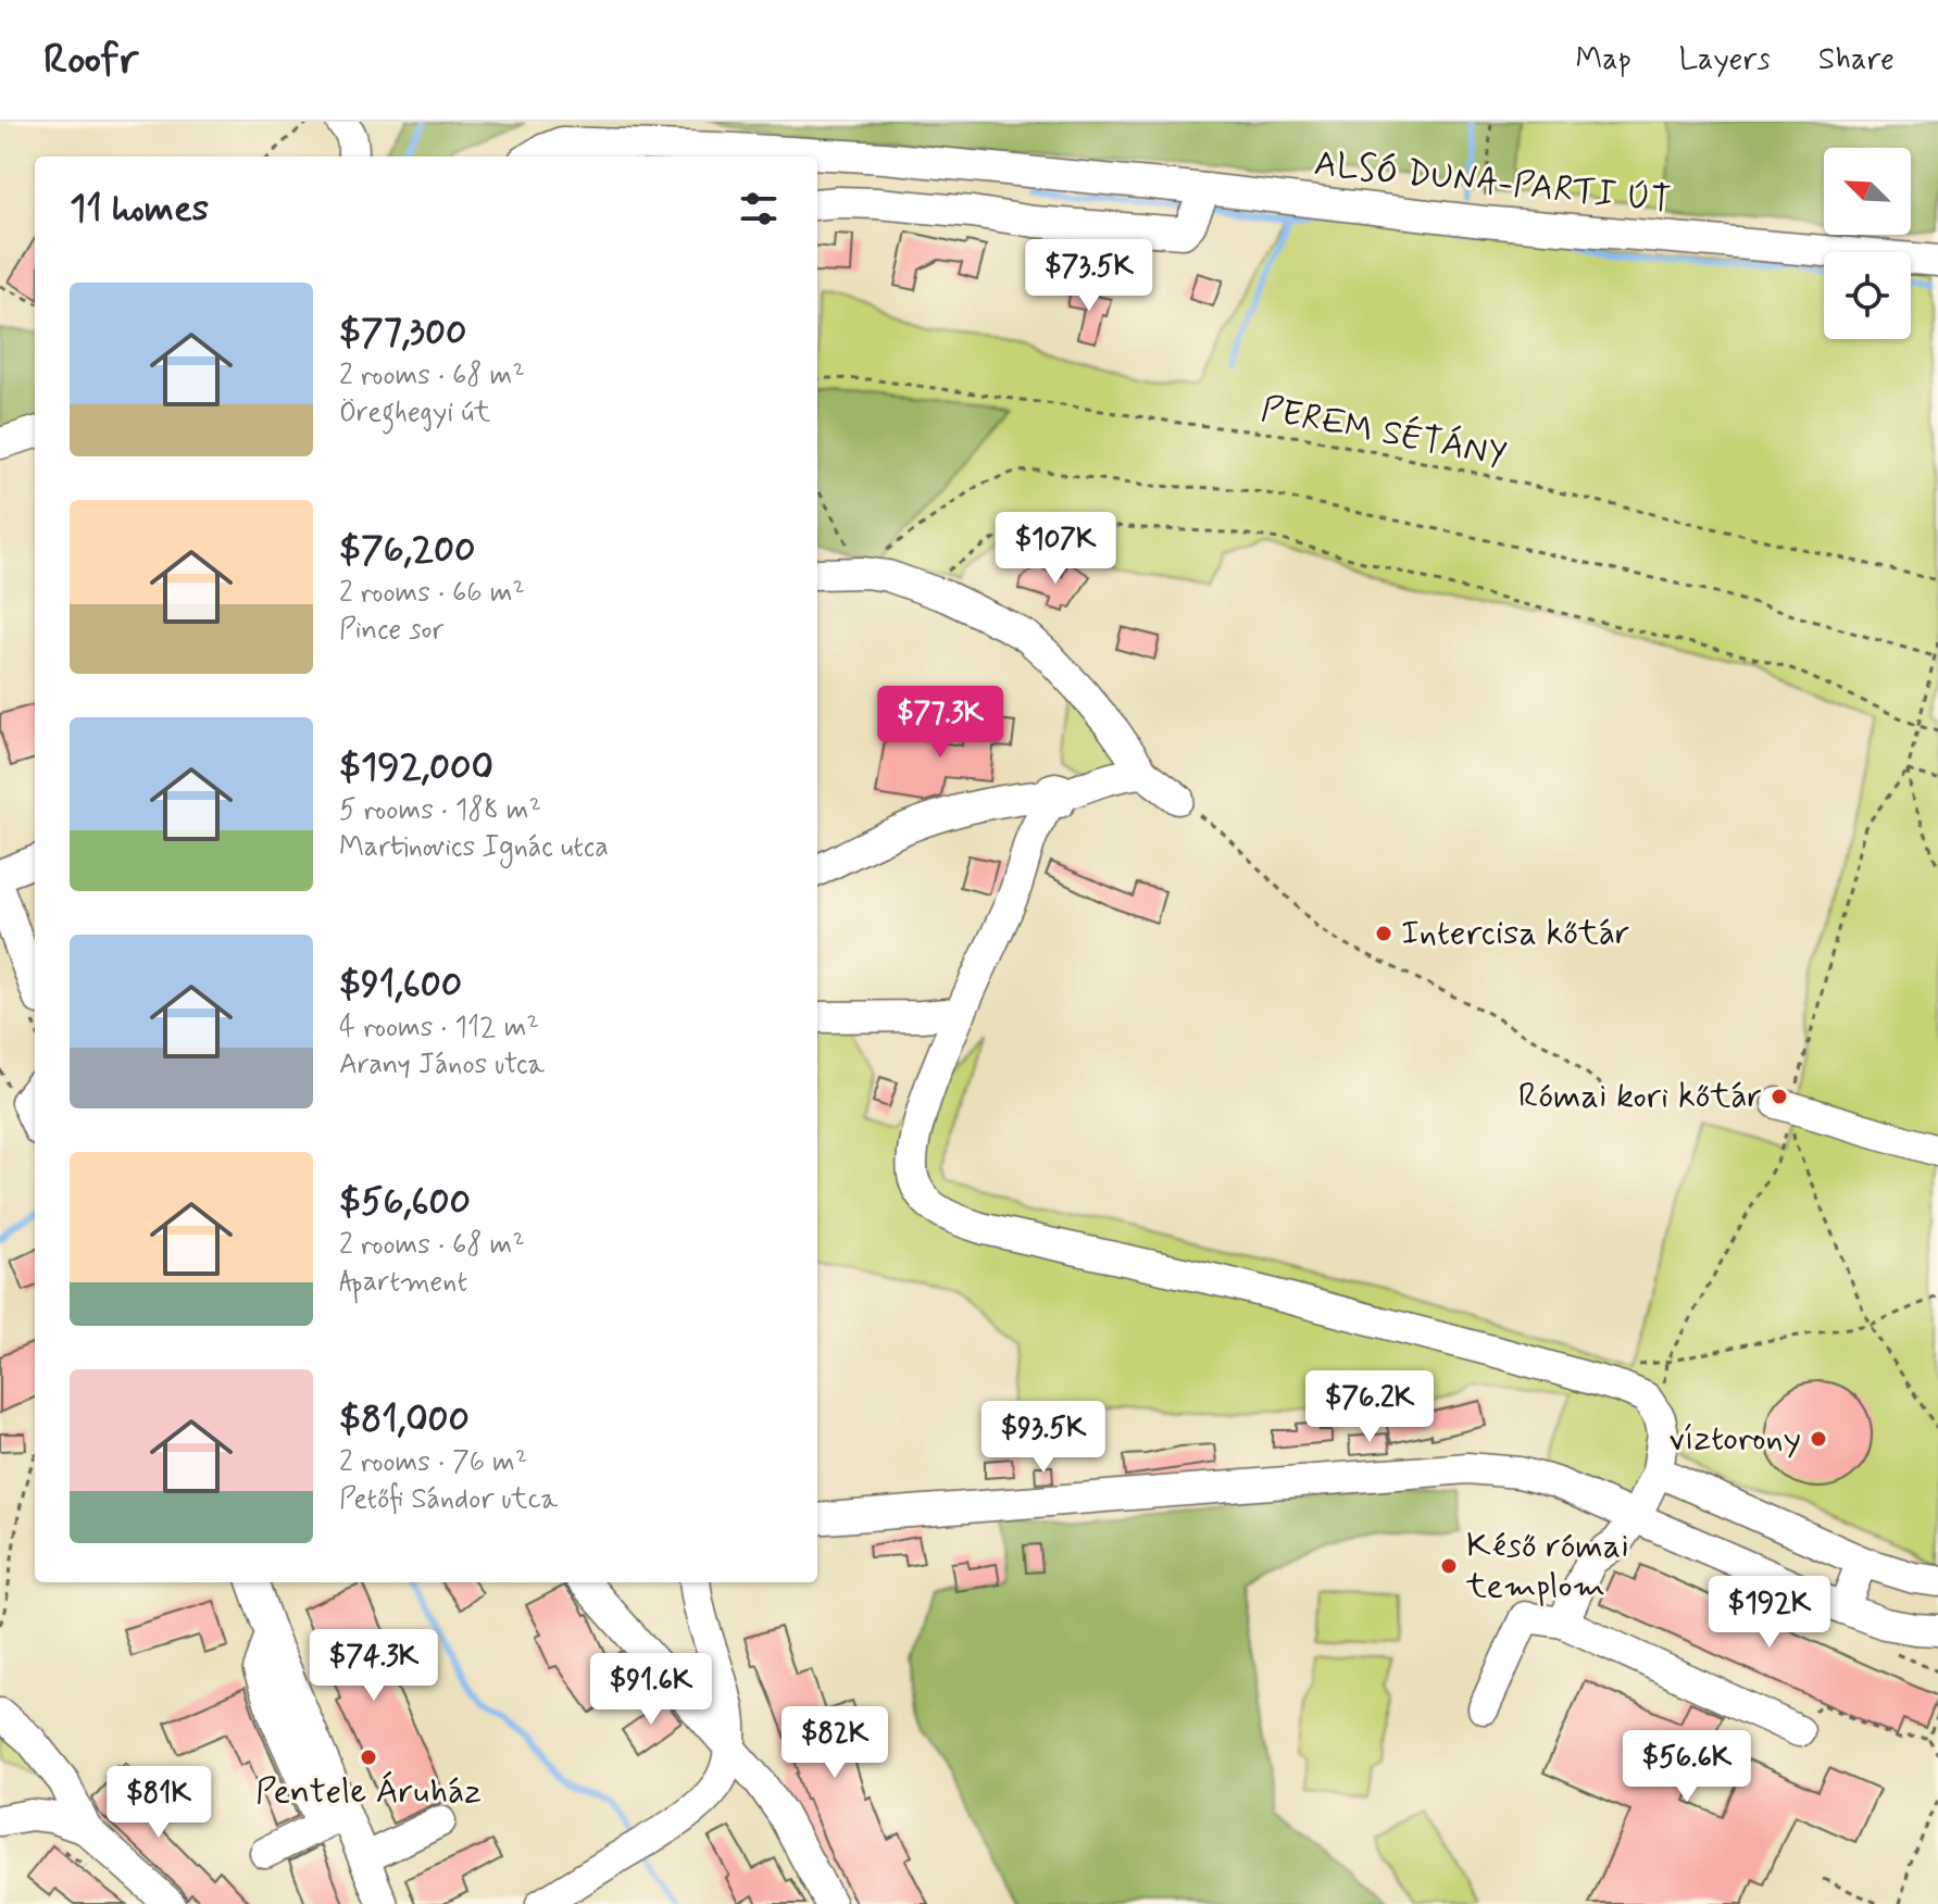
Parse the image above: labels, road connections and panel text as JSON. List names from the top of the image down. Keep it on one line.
{"streets":{"street":["ALSÓ DUNA-PARTI ÚT"],"path":["PEREM SÉTÁNY"]},"places":["Intercisa kőtár","Római kori kőtár","víztorony","Késő római templom","Pentele Áruház"],"north":"top left","page":{"header":"Roofr","nav":["Map","Layers","Share"],"heading":"11 homes","price":["$73.5K","$107K","$77.3K","$76.2K","$93.5K","$192K","$74.3K","$91.6K","$82K","$56.6K","$81K"],"list":[{"name":"$77,300","note":"2 rooms · 68 m² · Öreghegyi út"},{"name":"$76,200","note":"2 rooms · 66 m² · Pince sor"},{"name":"$192,000","note":"5 rooms · 188 m² · Martinovics Ignác utca"},{"name":"$91,600","note":"4 rooms · 112 m² · Arany János utca"},{"name":"$56,600","note":"2 rooms · 68 m² · Apartment"},{"name":"$81,000","note":"2 rooms · 76 m² · Petőfi Sándor utca"}]}}
